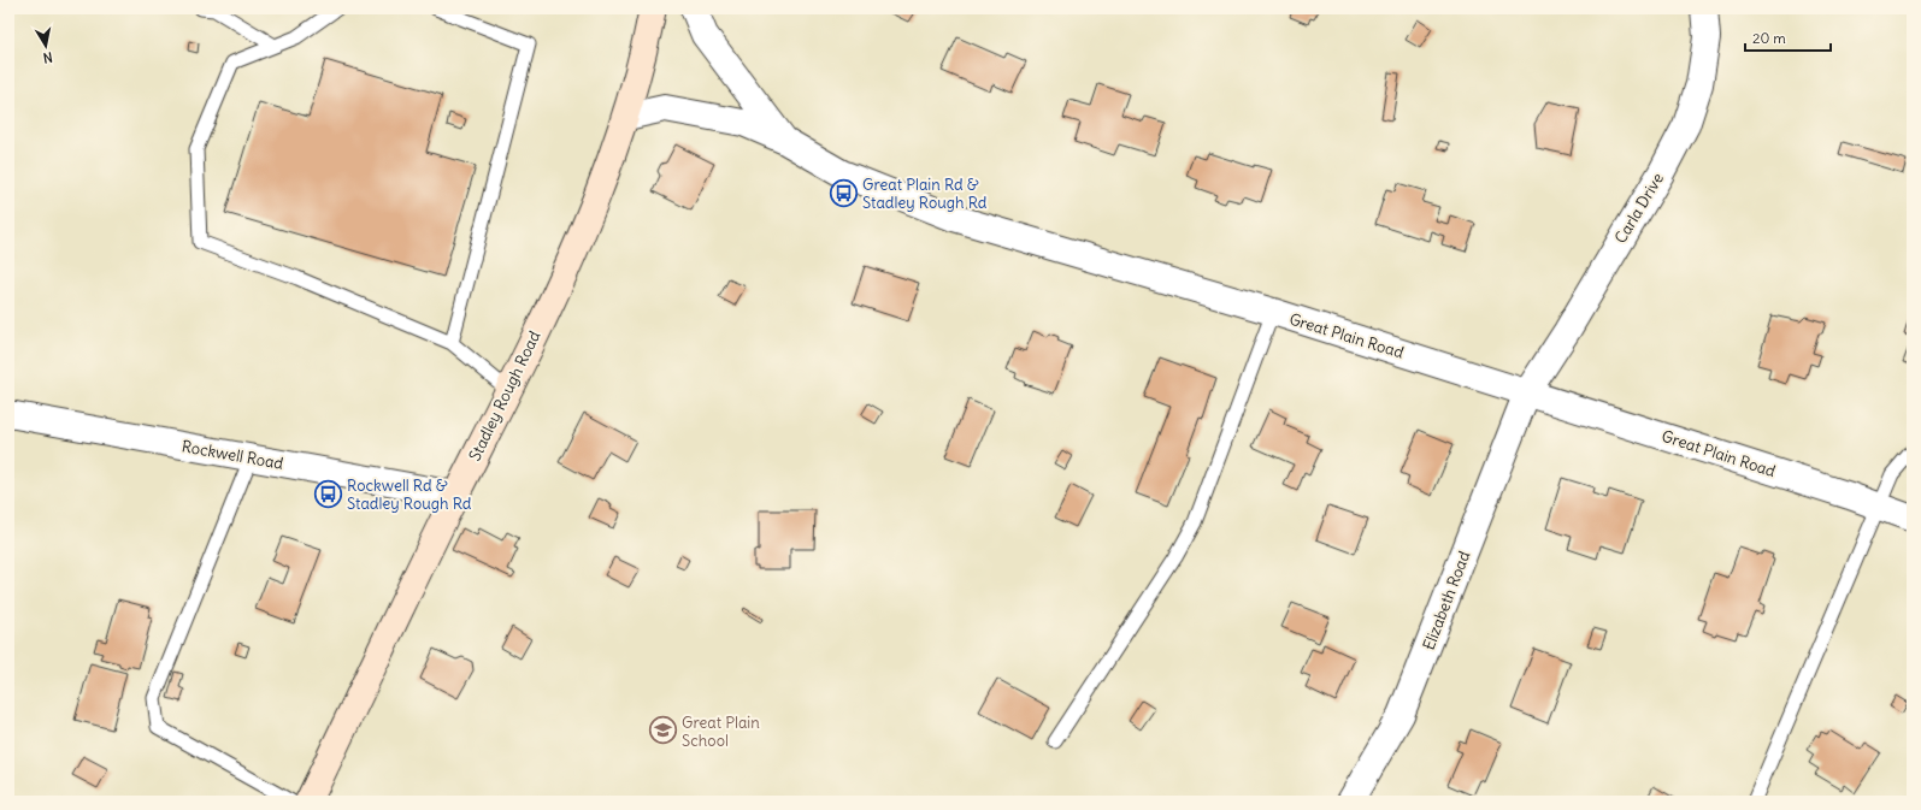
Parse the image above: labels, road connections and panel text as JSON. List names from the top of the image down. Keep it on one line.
{"streets":{"main road":["Stadley Rough Road"],"street":["Carla Drive","Great Plain Road","Rockwell Road","Elizabeth Road"]},"crossings":[["Carla Drive","Great Plain Road"],["Carla Drive","Elizabeth Road"],["Great Plain Road","Stadley Rough Road"],["Great Plain Road","Elizabeth Road"],["Stadley Rough Road","Rockwell Road"]],"places":{"bus stop":["Great Plain Rd & Stadley Rough Rd","Rockwell Rd & Stadley Rough Rd"],"school or university":["Great Plain School"]},"scale_bar":"20 m","north":"bottom"}
